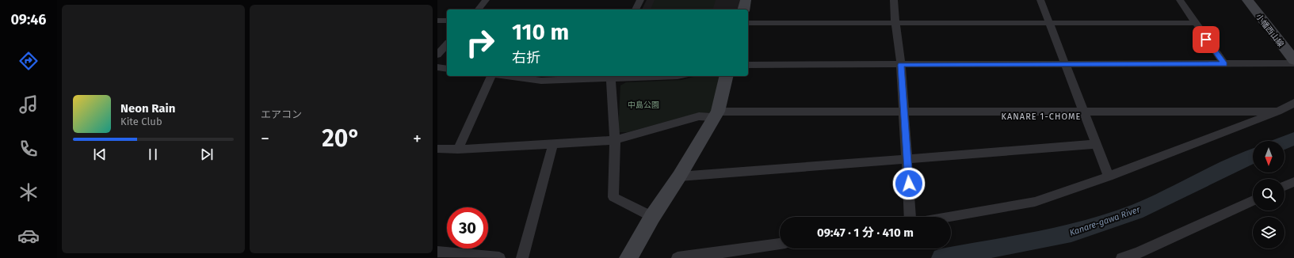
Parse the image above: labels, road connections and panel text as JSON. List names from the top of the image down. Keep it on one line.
{"streets":{"street":["小幡西山線"]},"districts":["KANARE 1-CHOME"],"water":["Kanare-gawa River"],"parks":["中島公園"],"north":"bottom","page":{"tabs":"09:46","tile":"エアコン","turn":["110 m","右折"],"song":["Neon Rain","Kite Club"],"heat":["−","20°","+"],"limit":"30","trip":"09:47 · 1 分 · 410 m"}}
